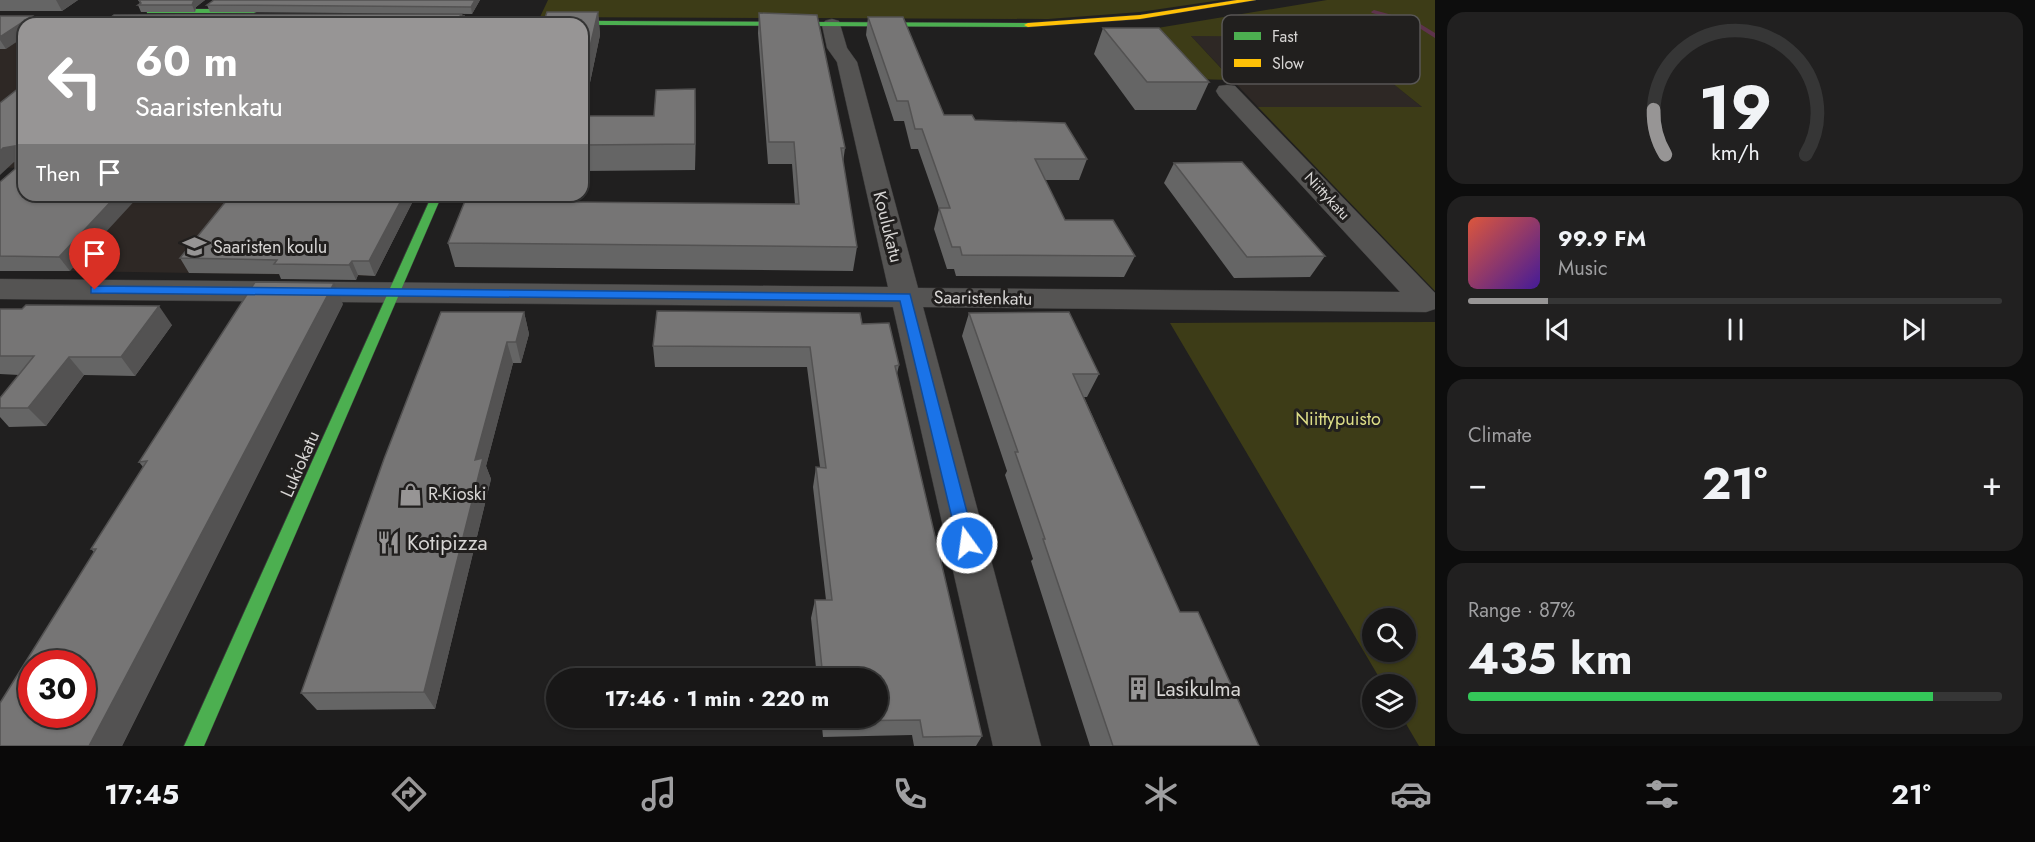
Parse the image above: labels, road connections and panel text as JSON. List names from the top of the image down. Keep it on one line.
{"streets":{"main road":["Lukiokatu"],"street":["Niittykatu","Koulukatu","Saaristenkatu"]},"crossings":[["Niittykatu","Saaristenkatu"],["Koulukatu","Saaristenkatu"],["Saaristenkatu","Lukiokatu"]],"parks":["Niittypuisto"],"places":{"school or university":["Saaristen koulu"],"shop":["R-Kioski"],"restaurant":["Kotipizza"],"building":["Lasikulma"]},"legend":["Fast","Slow"],"page":{"turn":["60 m","Saaristenkatu"],"then":"Then","song":["99.9 FM","Music"],"tile":["Climate",["Range · 87%","435 km"]],"heat":["−","21°","+"],"limit":"30","trip":"17:46 · 1 min · 220 m","tabs":["17:45","21°"],"gauge":["19","km/h"]}}
